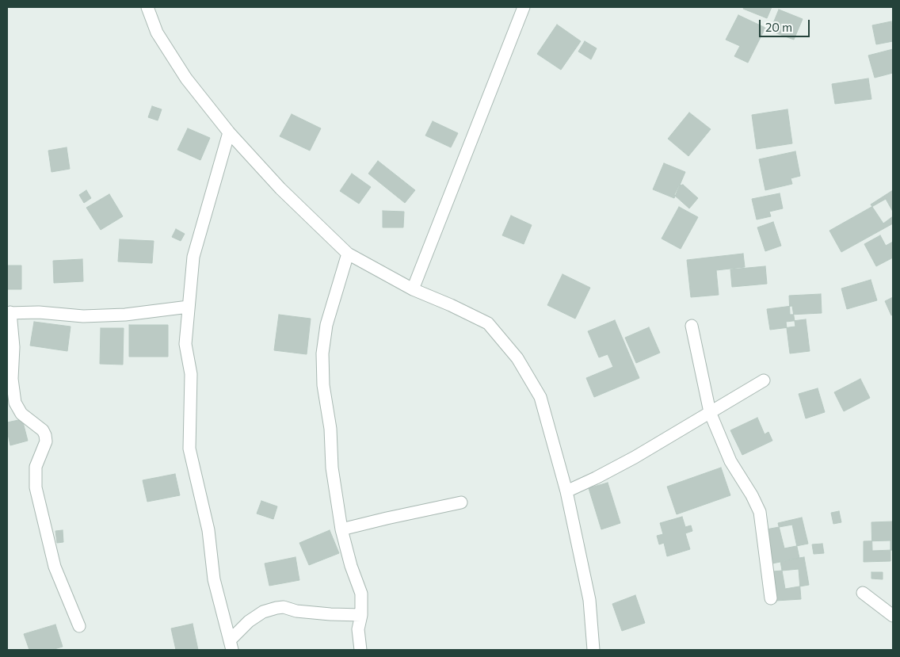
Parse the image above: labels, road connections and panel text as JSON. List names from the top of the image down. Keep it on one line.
{"scale_bar":"20 m"}
